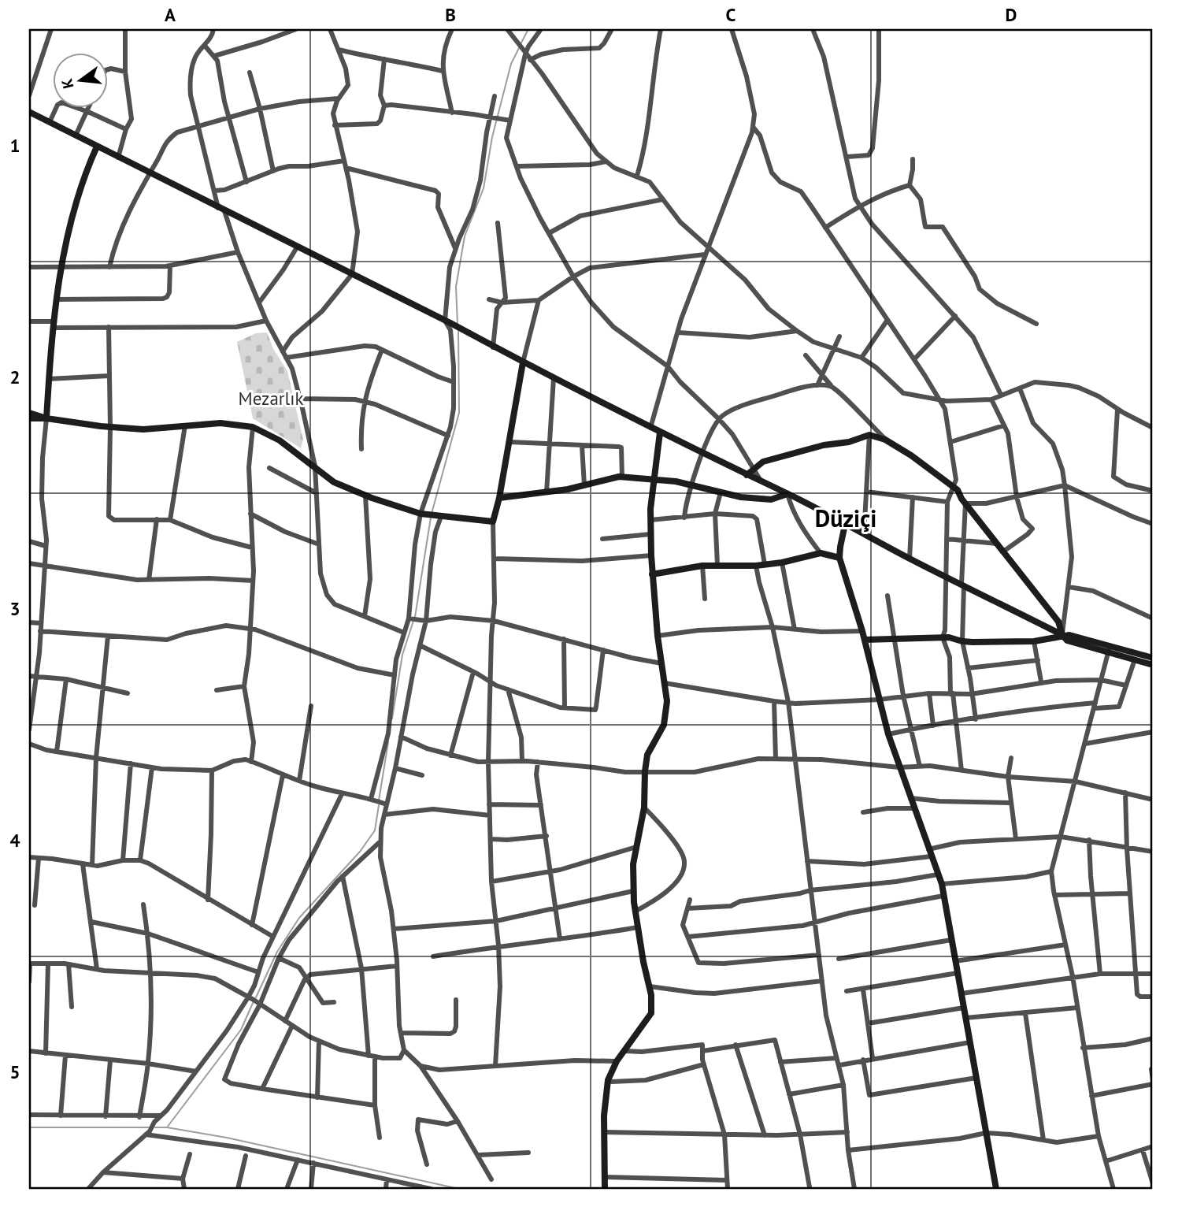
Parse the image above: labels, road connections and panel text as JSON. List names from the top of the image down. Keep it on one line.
{"districts":["Düziçi"],"parks":["Mezarlık"],"north":"left","grid":{"columns":["A","B","C","D"],"rows":["1","2","3","4","5"]}}
